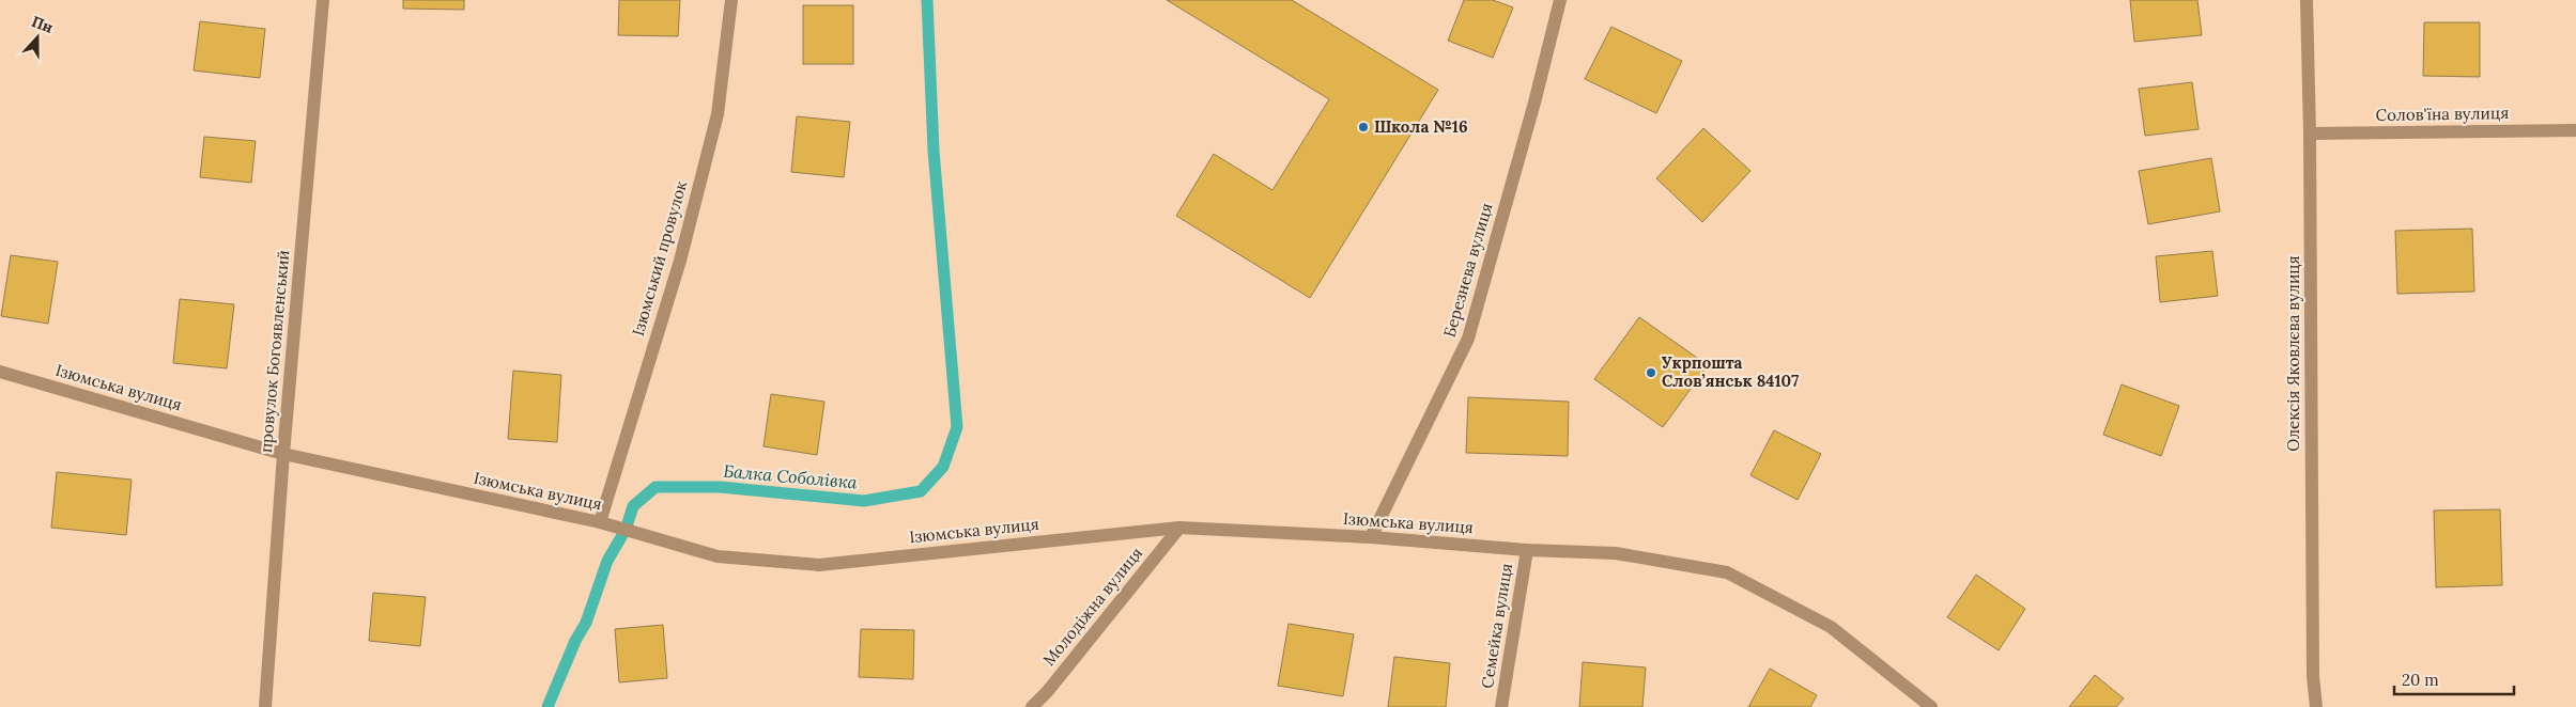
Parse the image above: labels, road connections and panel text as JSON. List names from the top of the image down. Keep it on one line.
{"streets":{"street":["Солов'їна вулиця","Ізюмський провулок","Березнева вулиця","провулок Богоявленський","Олексія Яковлєва вулиця","Ізюмська вулиця","Молодіжна вулиця","Семейка вулиця"]},"crossings":[["Солов'їна вулиця","Олексія Яковлєва вулиця"],["Ізюмський провулок","Ізюмська вулиця"],["Березнева вулиця","Ізюмська вулиця"],["провулок Богоявленський","Ізюмська вулиця"],["Ізюмська вулиця","Молодіжна вулиця"],["Ізюмська вулиця","Семейка вулиця"]],"water":["Балка Соболівка"],"places":["Школа №16","Укрпошта Слов’янськ 84107"],"scale_bar":"20 m","north":"top"}
